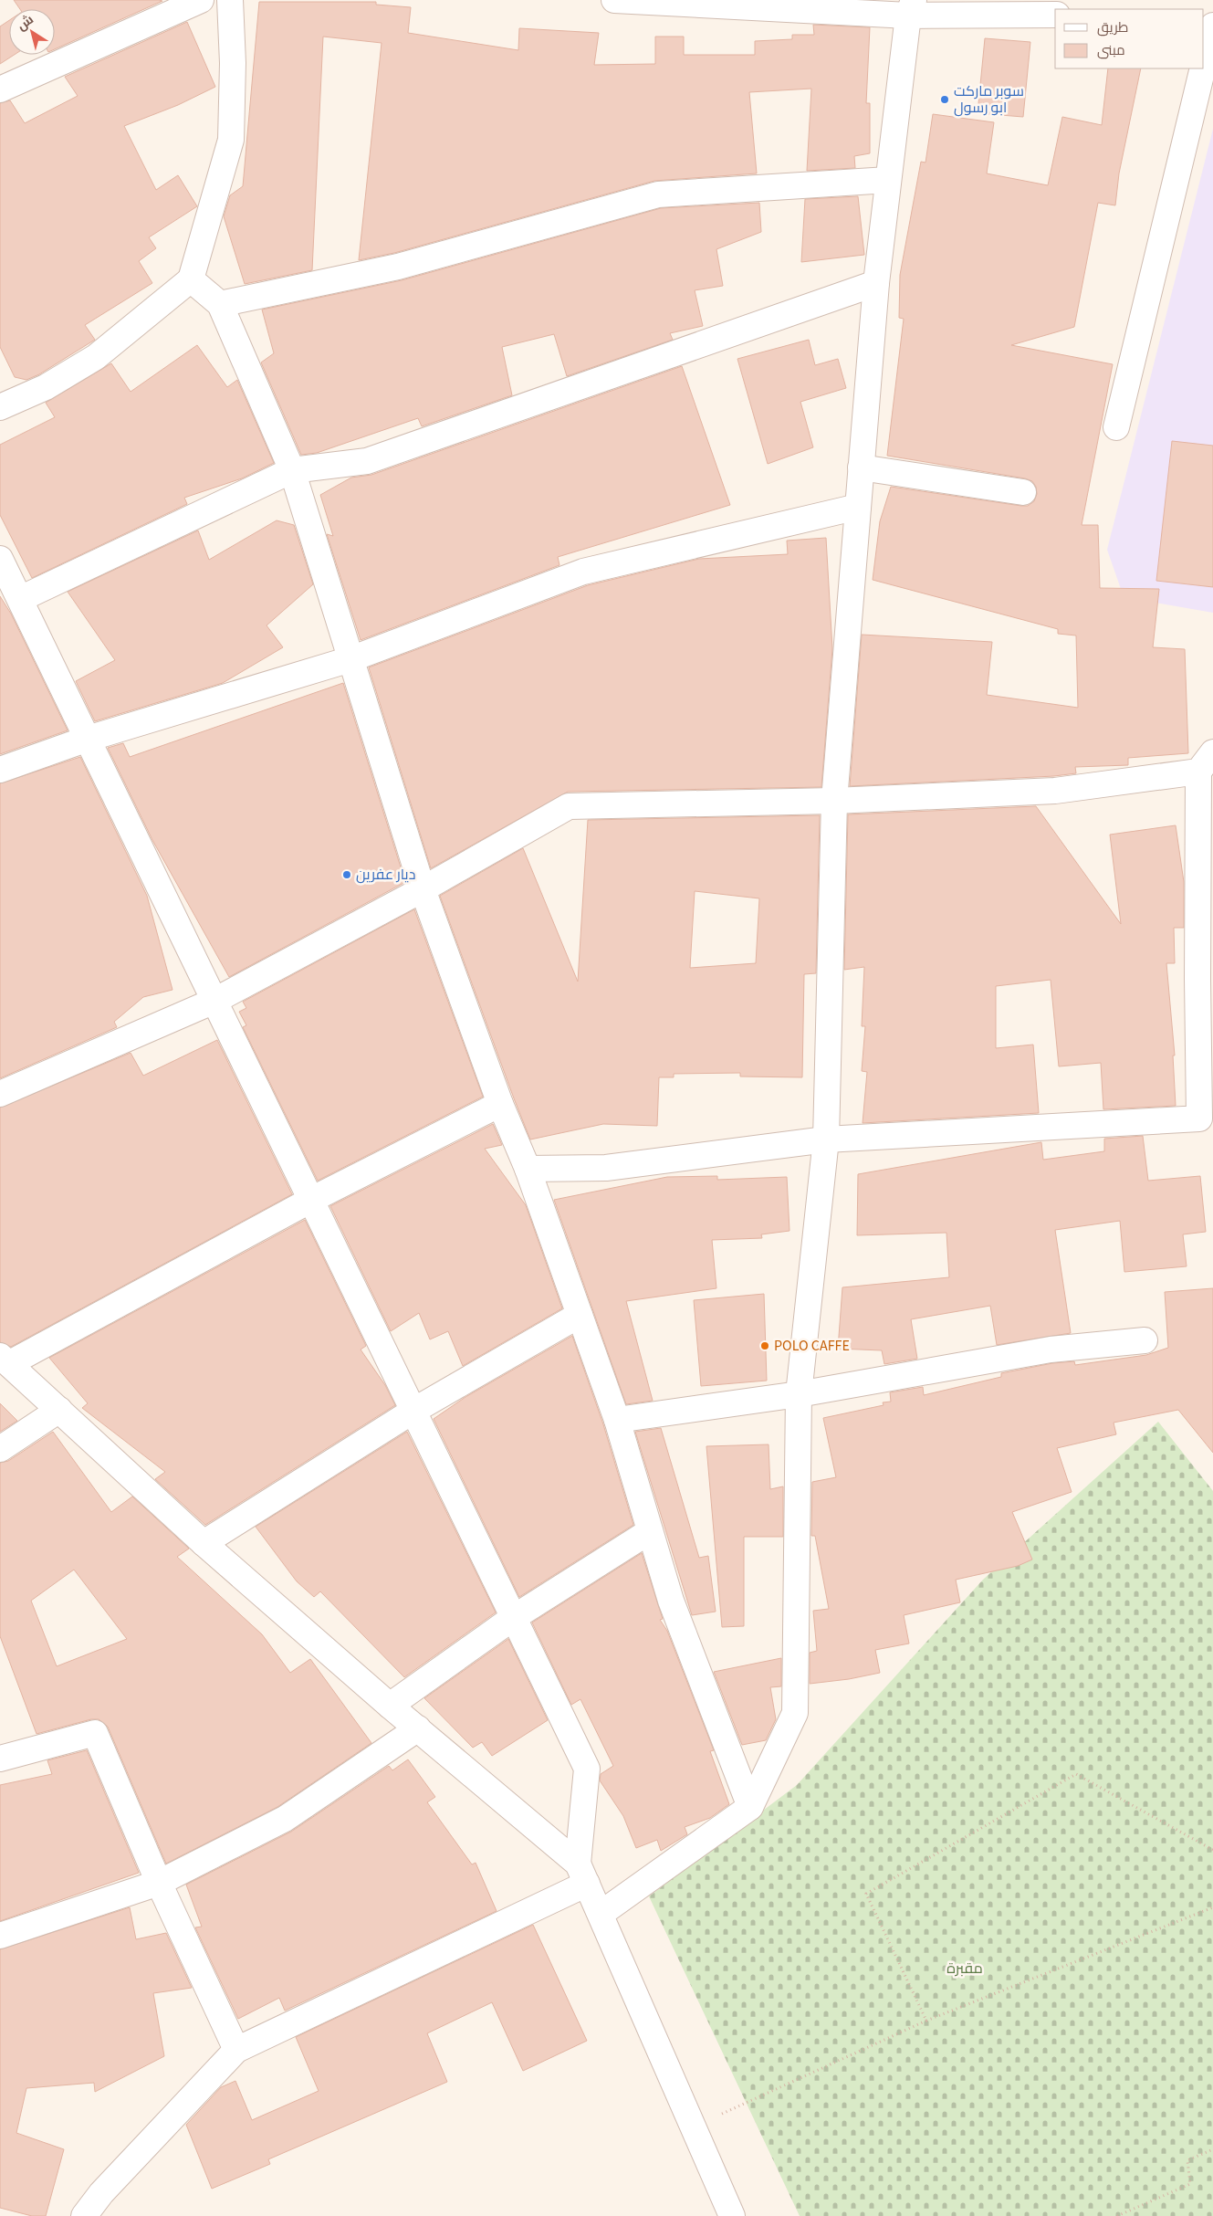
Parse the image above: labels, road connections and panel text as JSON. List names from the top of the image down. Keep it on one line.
{"parks":["مقبرة"],"places":["سوبر ماركت ابو رسول","ديار عفرين","POLO CAFFE"],"legend":["طريق","مبنى"],"north":"top left"}
